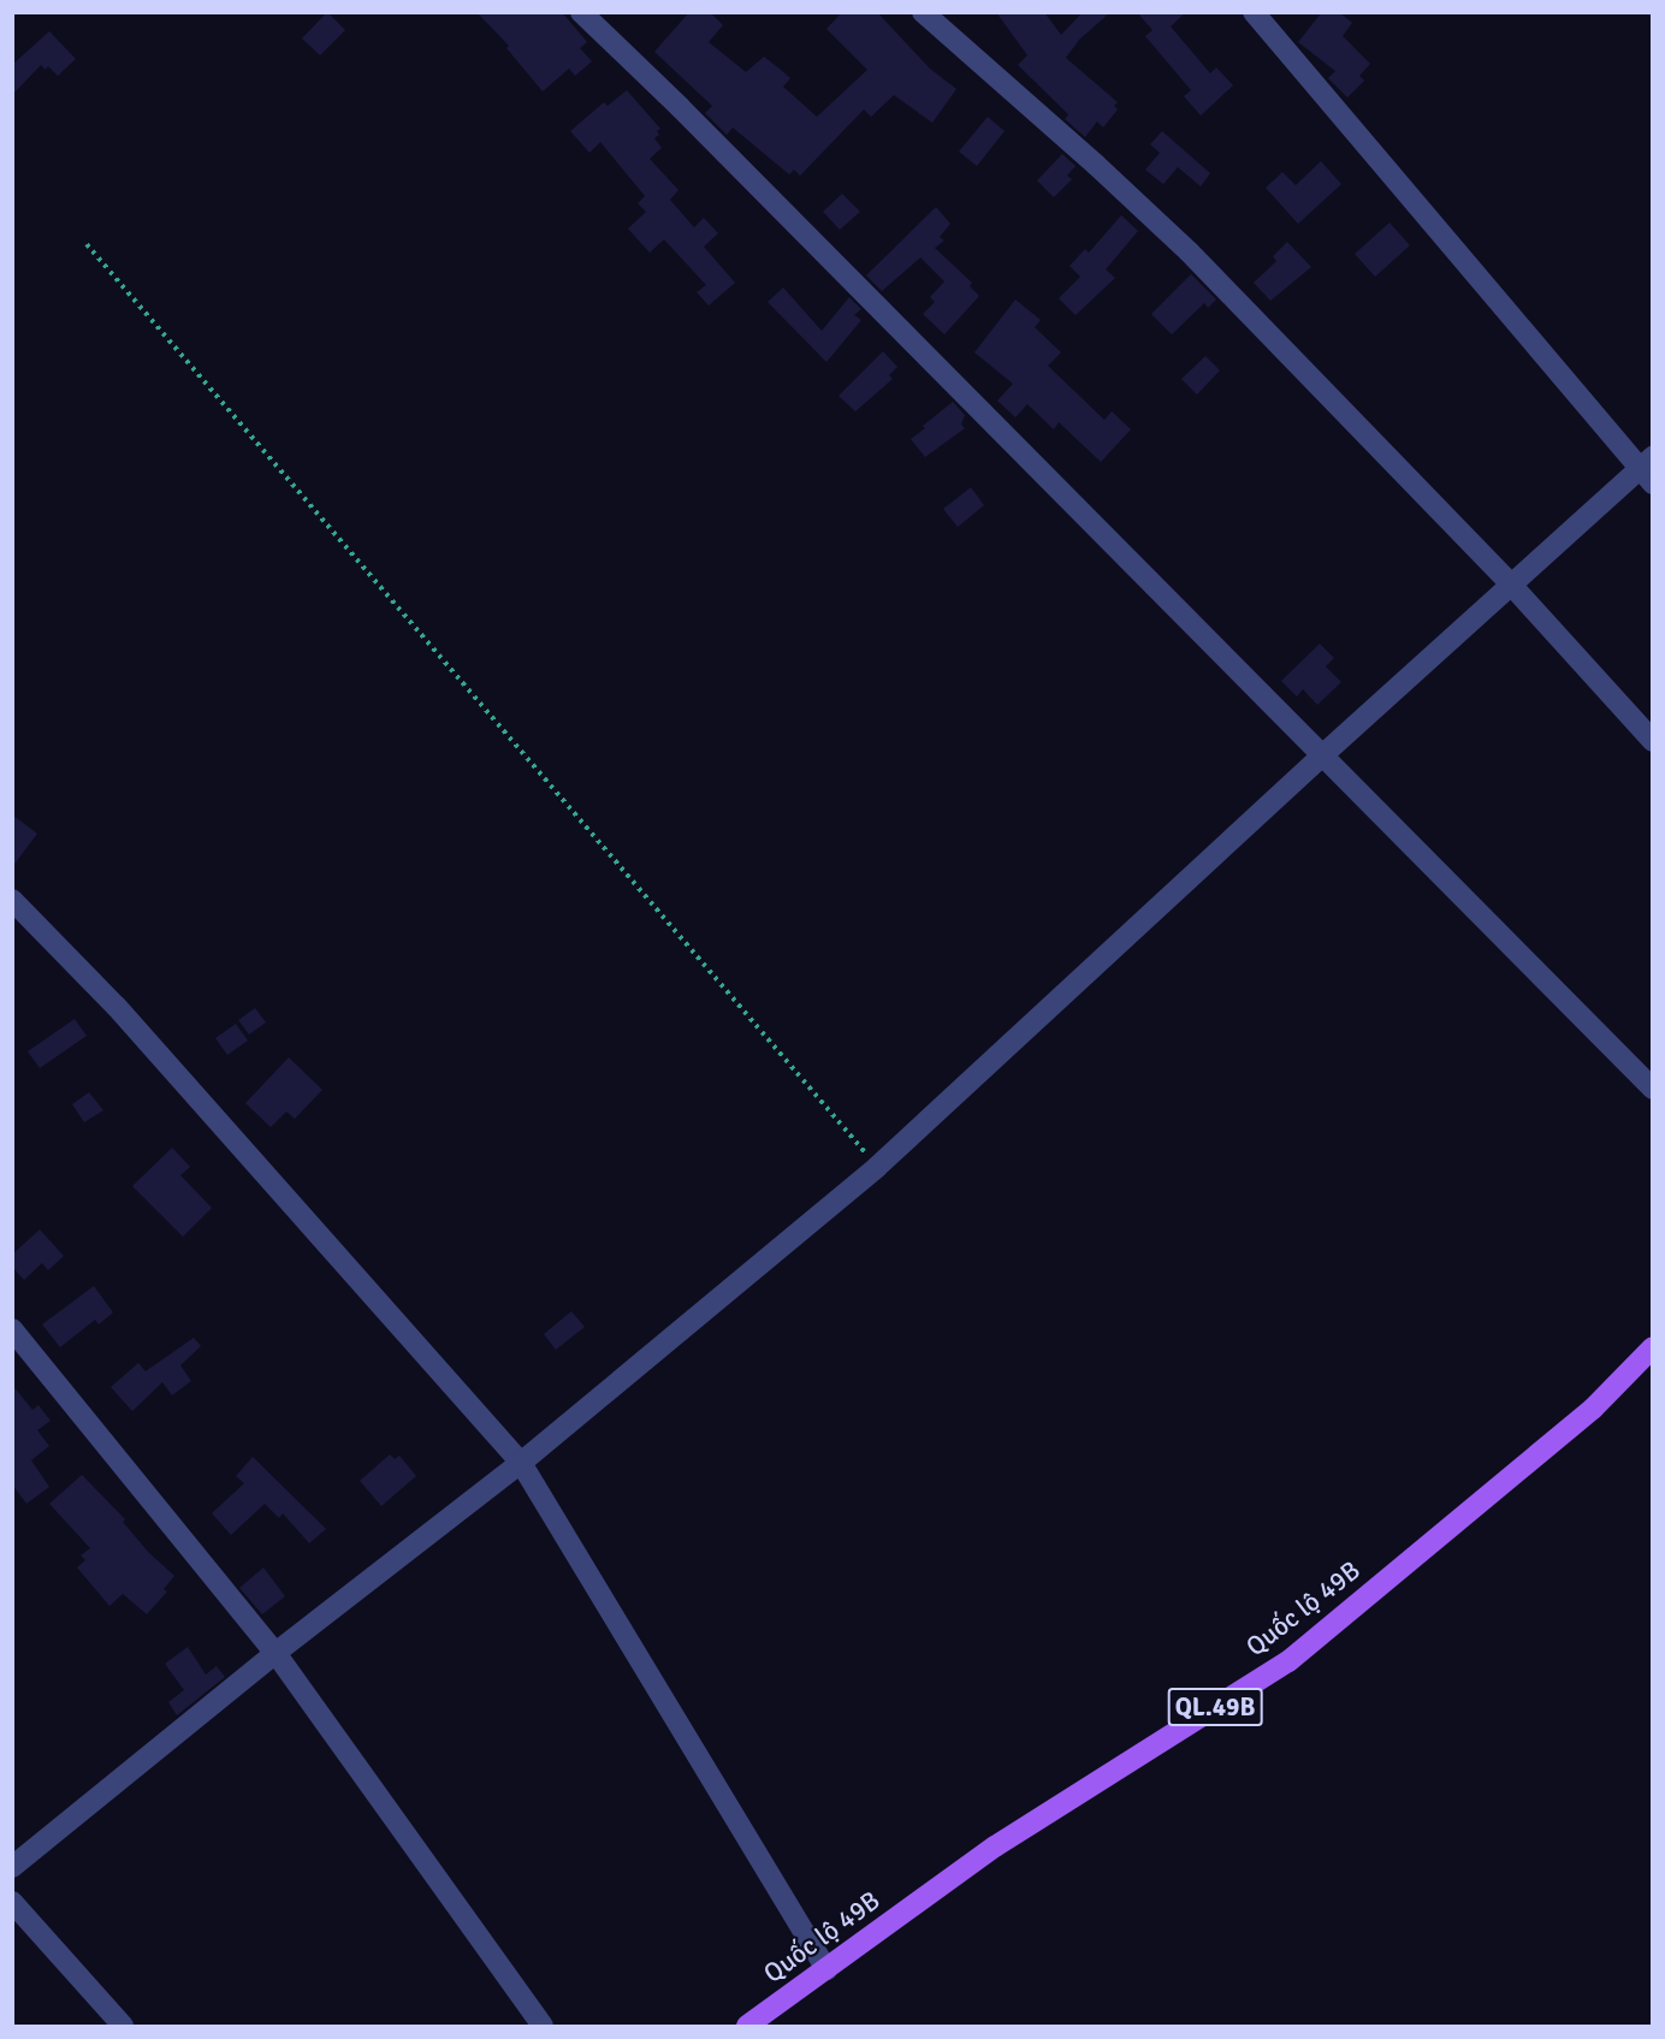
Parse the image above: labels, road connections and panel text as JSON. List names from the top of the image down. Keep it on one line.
{"streets":{"main road":["Quốc lộ 49B","QL.49B"]}}
